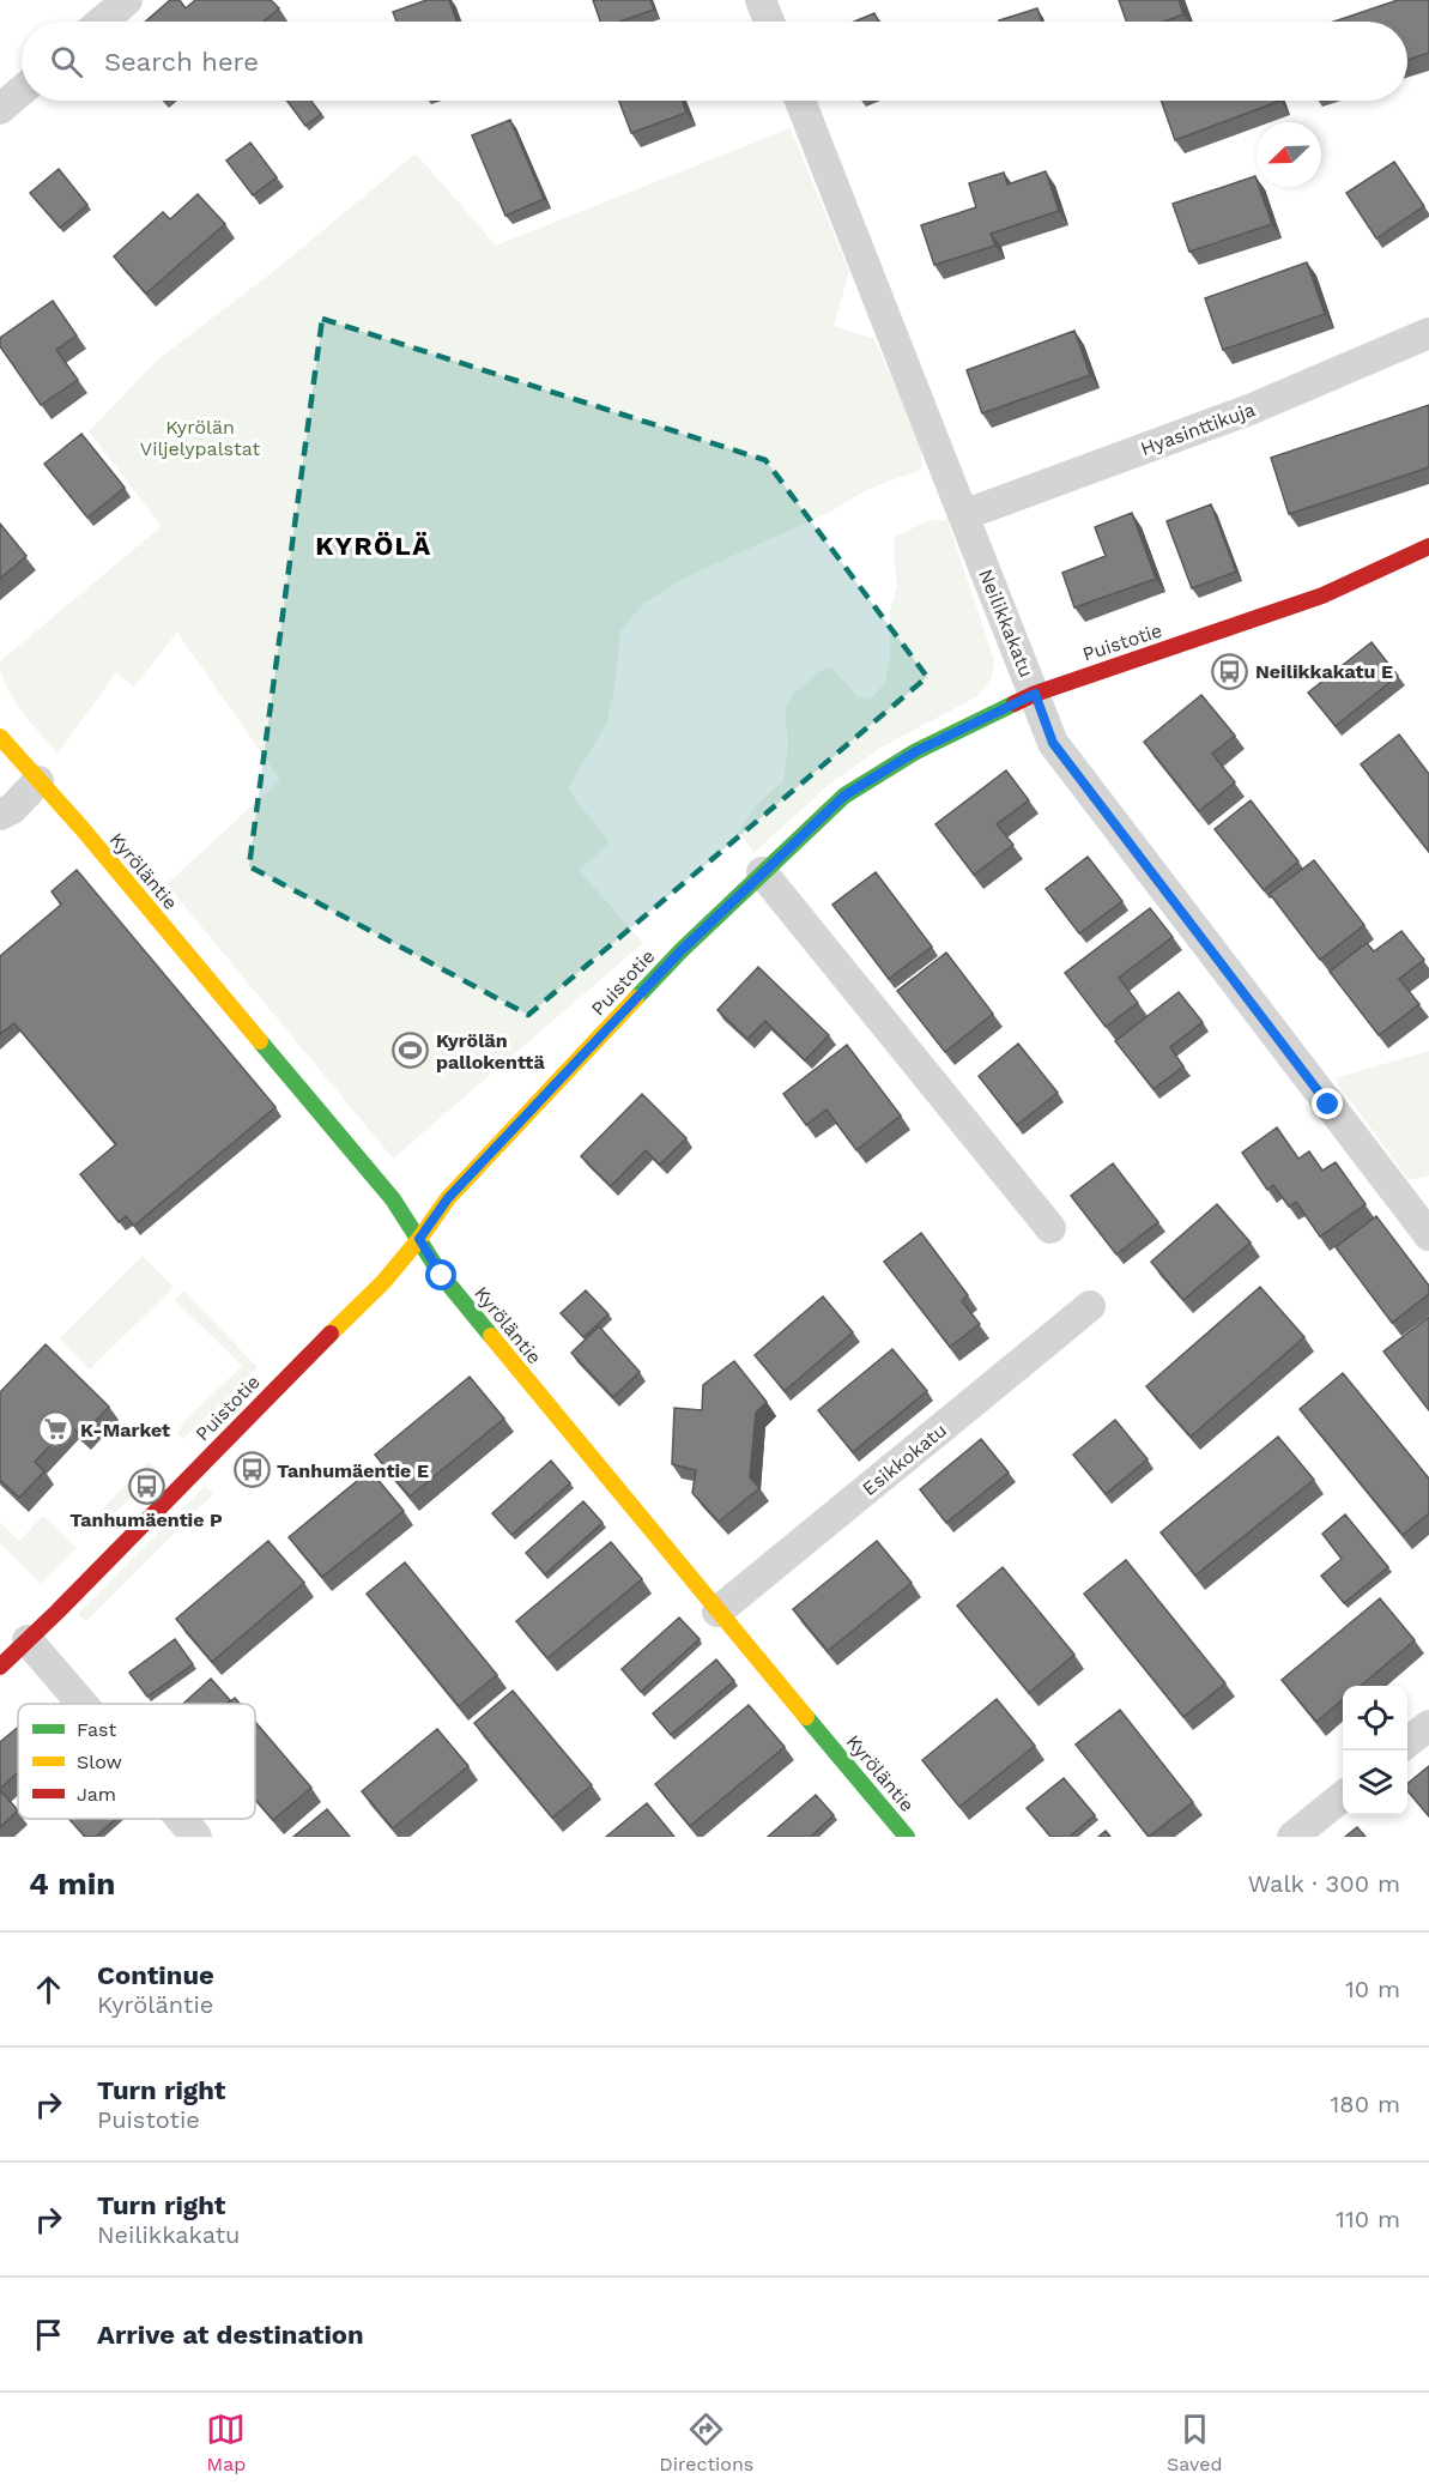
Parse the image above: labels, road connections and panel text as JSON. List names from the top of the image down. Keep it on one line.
{"streets":{"street":["Hyasinttikuja","Neilikkakatu","Puistotie","Kyröläntie","Esikkokatu"]},"crossings":[["Hyasinttikuja","Neilikkakatu"],["Neilikkakatu","Puistotie"],["Puistotie","Kyröläntie"],["Kyröläntie","Esikkokatu"]],"districts":["KYRÖLÄ"],"parks":["Kyrölän Viljelypalstat"],"places":{"bus stop":["Neilikkakatu E","Tanhumäentie E","Tanhumäentie P"],"sports":["Kyrölän pallokenttä"],"supermarket":["K-Market"]},"legend":["Fast","Slow","Jam"],"north":"bottom left","page":{"search":"Search here","heading":["4 min","Walk · 300 m"],"list":[["Continue","Kyröläntie","10 m"],["Turn right","Puistotie","180 m"],["Turn right","Neilikkakatu","110 m"],"Arrive at destination"],"nav":["Map","Directions","Saved"]}}
